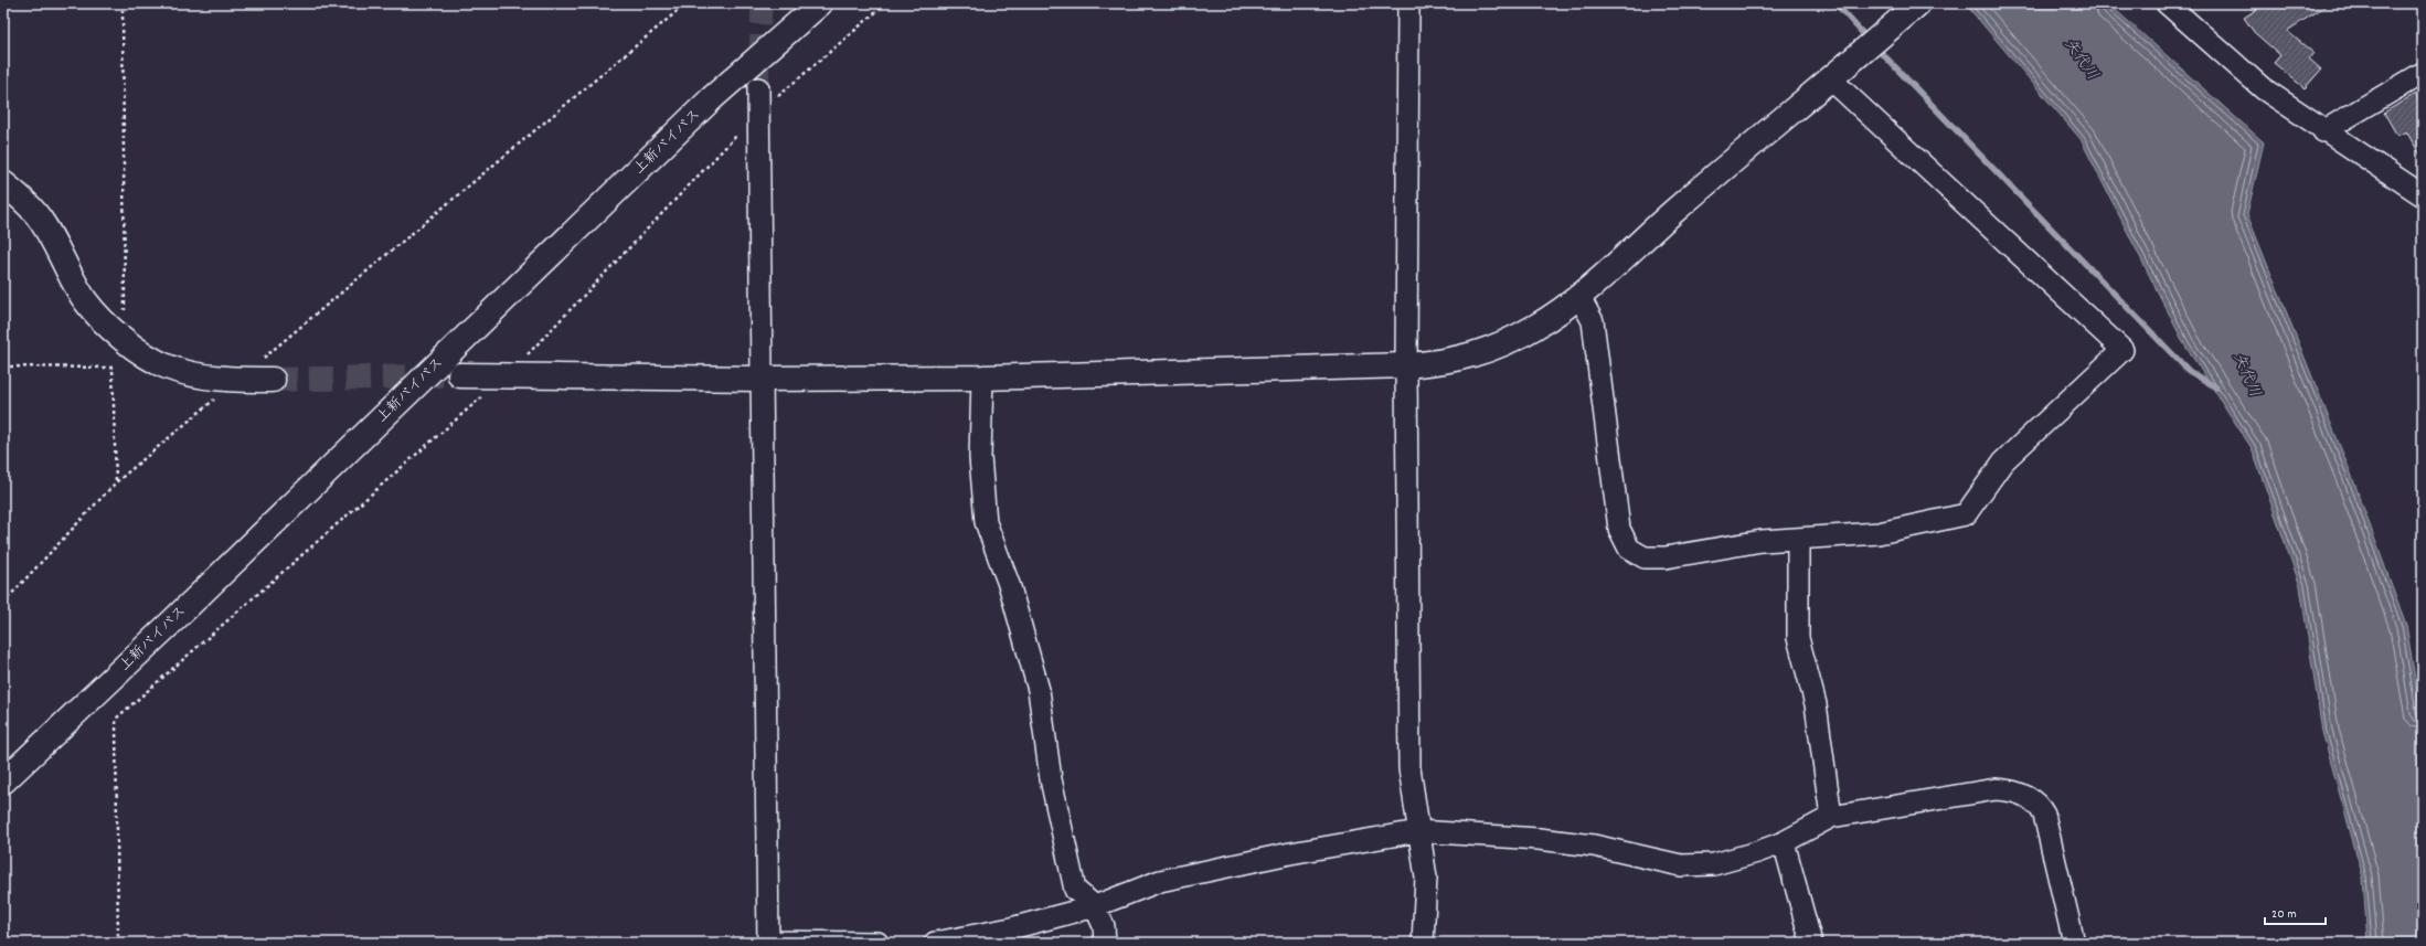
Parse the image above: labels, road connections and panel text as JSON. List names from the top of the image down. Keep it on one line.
{"streets":{"main road":["上新バイパス"]},"water":["矢代川"],"scale_bar":"20 m"}
